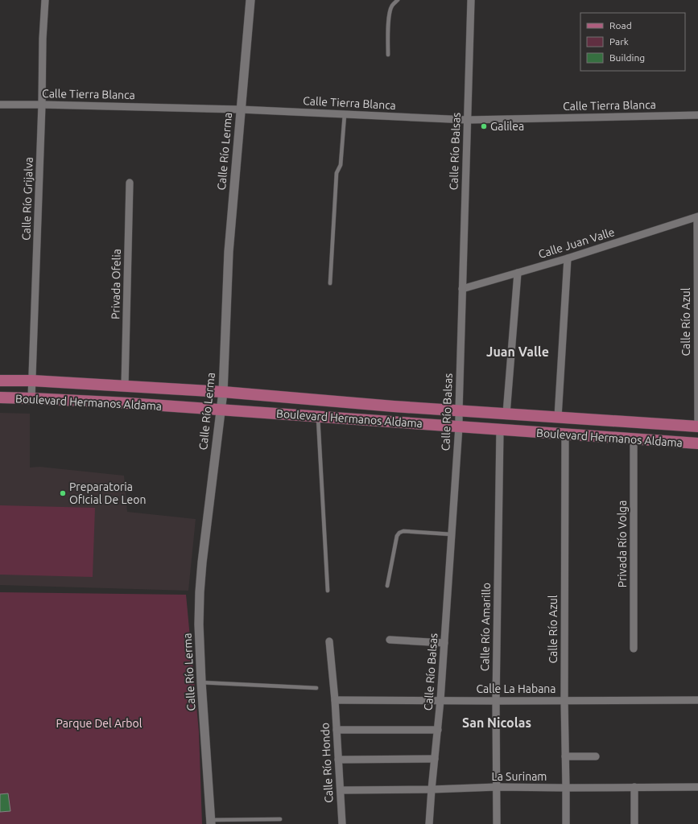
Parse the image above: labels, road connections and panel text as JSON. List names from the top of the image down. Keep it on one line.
{"streets":{"main road":["Boulevard Hermanos Aldama"],"street":["Calle Tierra Blanca","Calle Río Lerma","Calle Río Balsas","Calle Río Grijalva","Calle Juan Valle","Privada Ofelia","Calle Río Azul","Privada Río Volga","Calle Río Amarillo","Calle La Habana","Calle Río Hondo","La Surinam"]},"crossings":[["Calle Tierra Blanca","Calle Río Lerma"],["Calle Tierra Blanca","Calle Río Balsas"],["Calle Tierra Blanca","Calle Río Grijalva"],["Calle Río Lerma","Boulevard Hermanos Aldama"],["Calle Río Balsas","Calle Juan Valle"],["Calle Río Balsas","Boulevard Hermanos Aldama"],["Calle Río Balsas","Calle La Habana"],["Calle Río Balsas","La Surinam"],["Calle Río Grijalva","Boulevard Hermanos Aldama"],["Calle Juan Valle","Calle Río Azul"],["Privada Ofelia","Boulevard Hermanos Aldama"],["Calle Río Azul","Boulevard Hermanos Aldama"],["Calle Río Azul","Calle La Habana"],["Calle Río Azul","La Surinam"],["Boulevard Hermanos Aldama","Privada Río Volga"],["Boulevard Hermanos Aldama","Calle Río Amarillo"],["Calle Río Amarillo","Calle La Habana"],["Calle Río Amarillo","La Surinam"],["Calle La Habana","Calle Río Hondo"],["Calle Río Hondo","La Surinam"]],"districts":["Juan Valle","San Nicolas"],"parks":["Parque Del Arbol"],"places":["Galilea","Preparatoria Oficial De Leon"],"legend":["Road","Park","Building"]}
